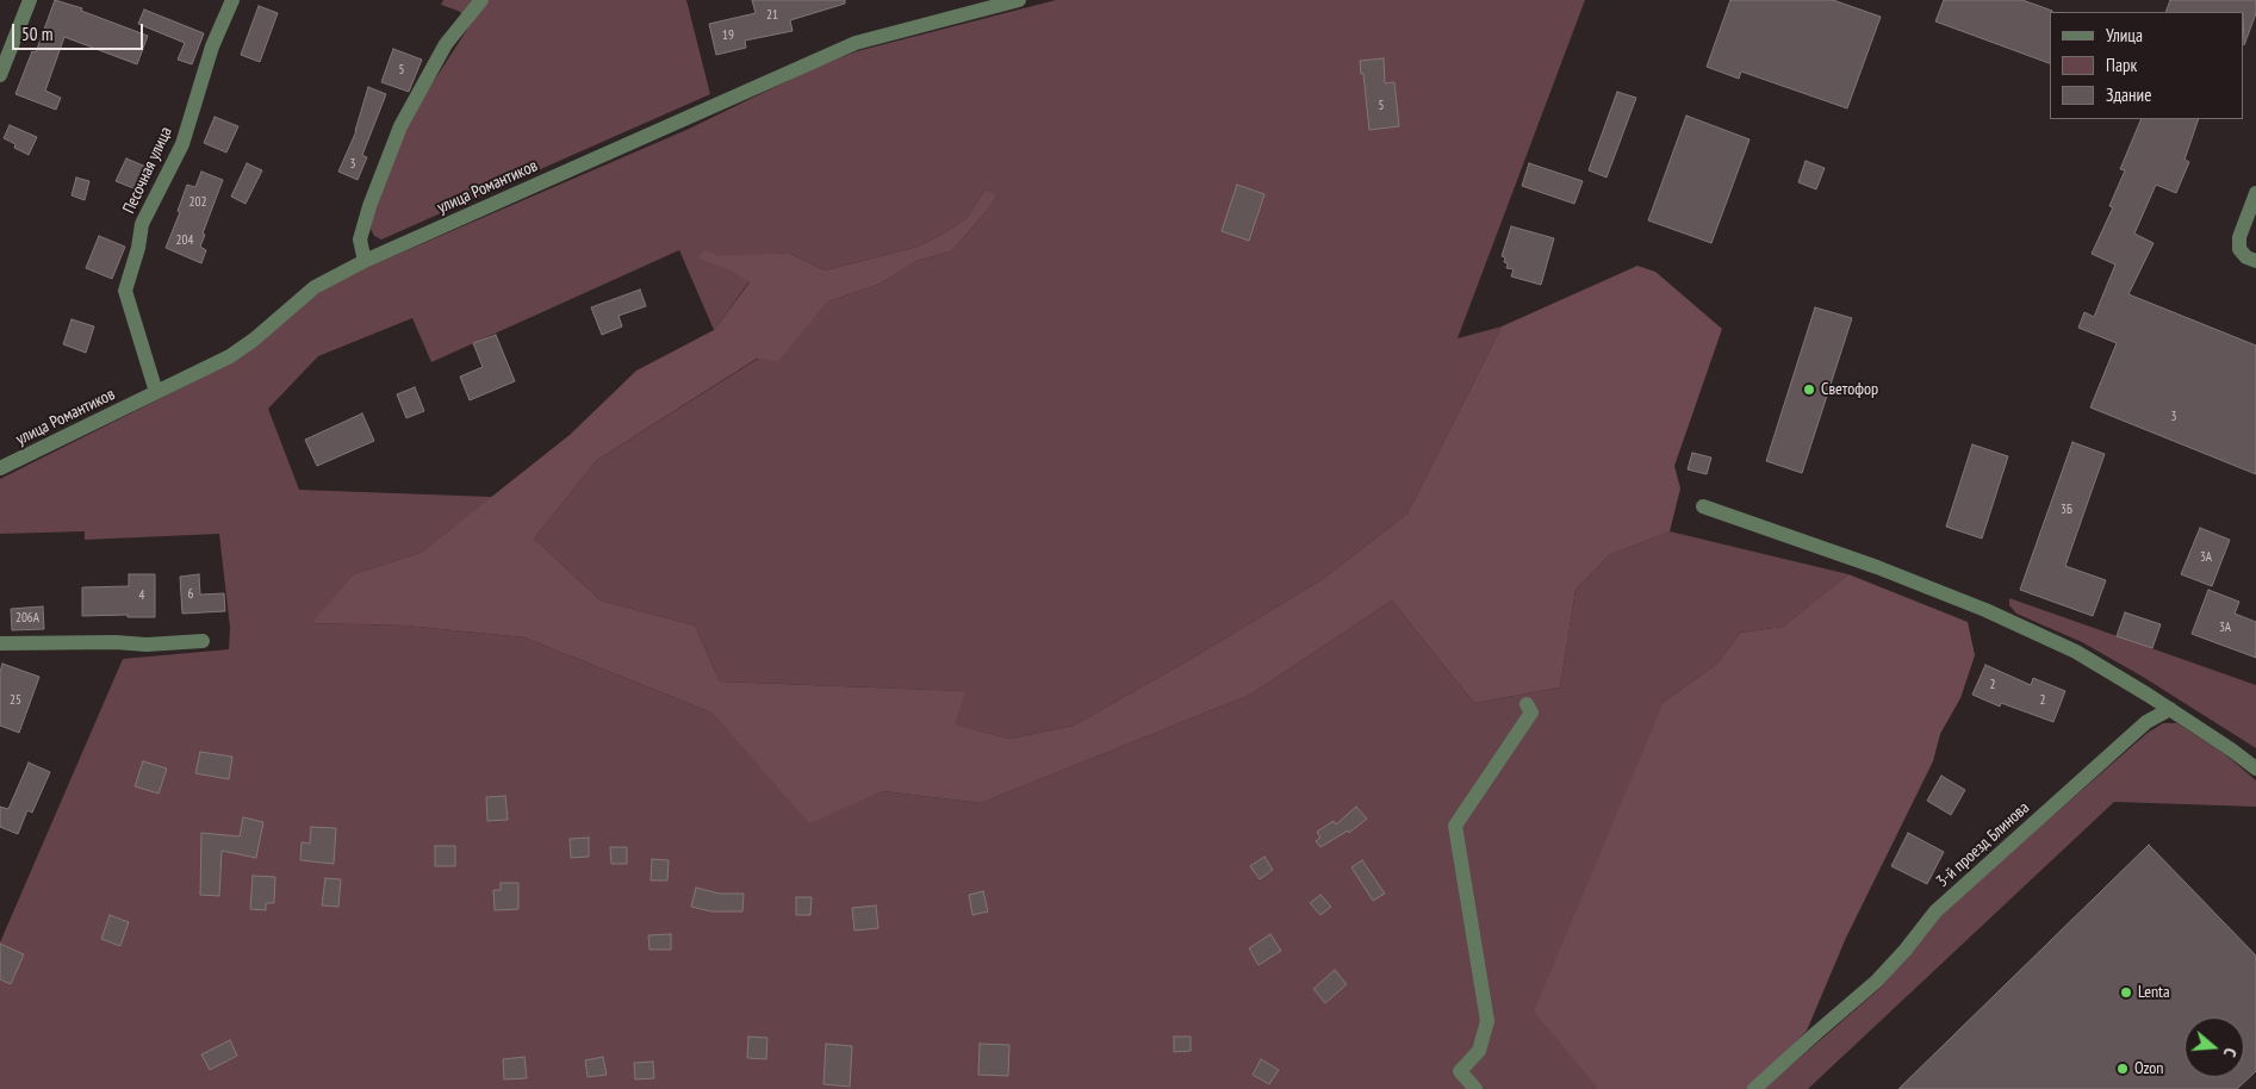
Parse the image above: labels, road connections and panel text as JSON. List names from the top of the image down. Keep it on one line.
{"streets":{"street":["Песочная улица","улица Романтиков","3-й проезд Блинова"]},"crossings":[["Песочная улица","улица Романтиков"]],"places":["Светофор","Lenta","Ozon"],"house_numbers":["21","19","5","5","3","202","204","3","3Б","3А","6","4","206А","3А","2","25","2"],"legend":["Улица","Парк","Здание"],"scale_bar":"50 m","north":"right"}
